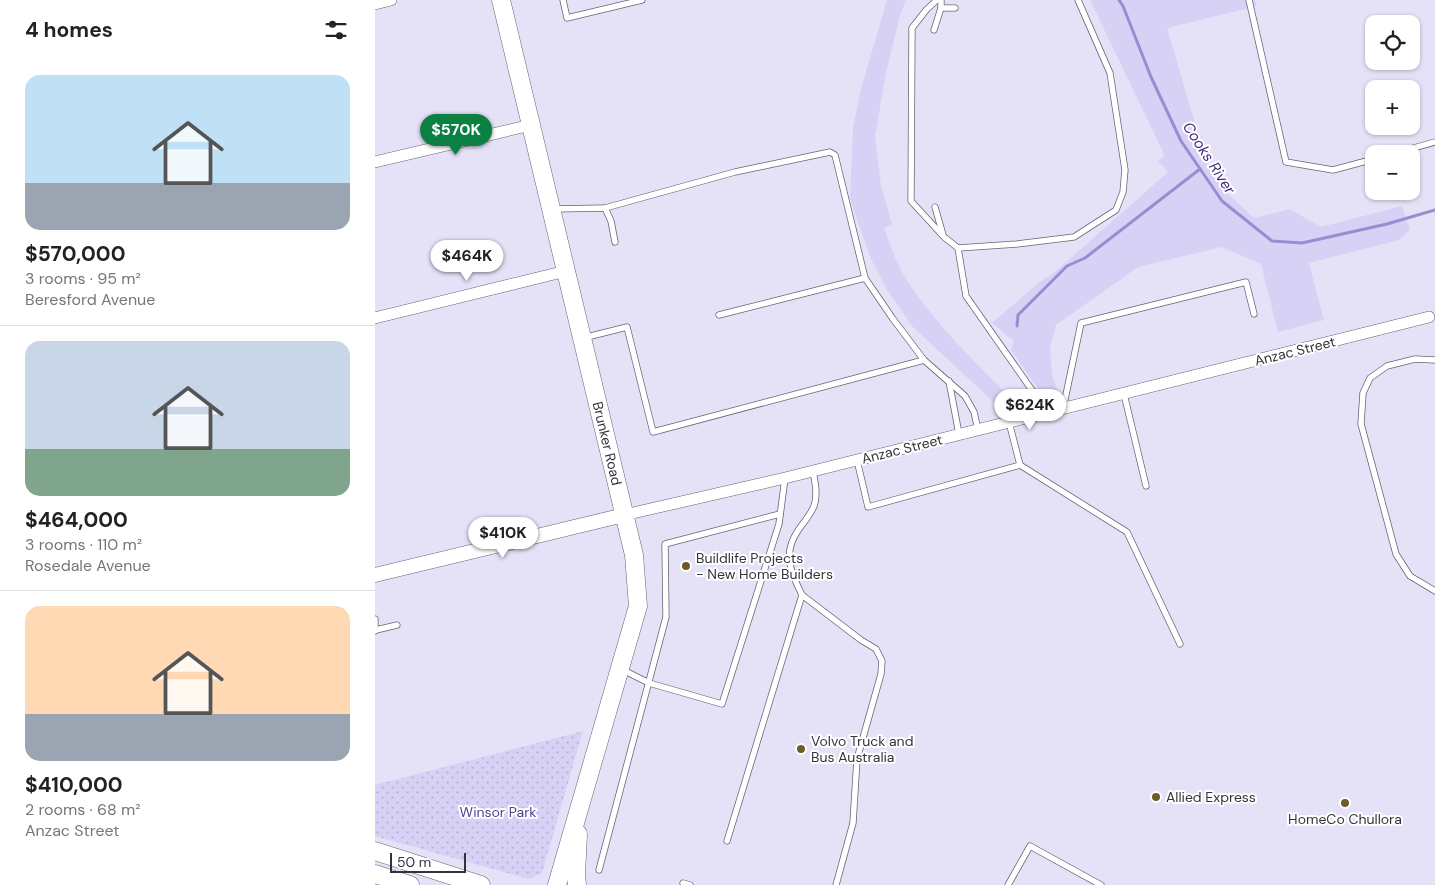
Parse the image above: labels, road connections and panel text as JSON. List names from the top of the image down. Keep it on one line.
{"streets":{"main road":["Brunker Road"],"street":["Anzac Street"]},"crossings":[["Anzac Street","Brunker Road"]],"water":["Cooks River"],"parks":["Winsor Park"],"places":["Buildlife Projects - New Home Builders","Volvo Truck and Bus Australia","Allied Express","HomeCo Chullora"],"scale_bar":"50 m","page":{"heading":"4 homes","map_buttons":["+","−"],"list":[{"name":"$570,000","note":"3 rooms · 95 m² · Beresford Avenue"},{"name":"$464,000","note":"3 rooms · 110 m² · Rosedale Avenue"},{"name":"$410,000","note":"2 rooms · 68 m² · Anzac Street"}],"price":["$570K","$464K","$624K","$410K"],"scale":"50 m"}}
